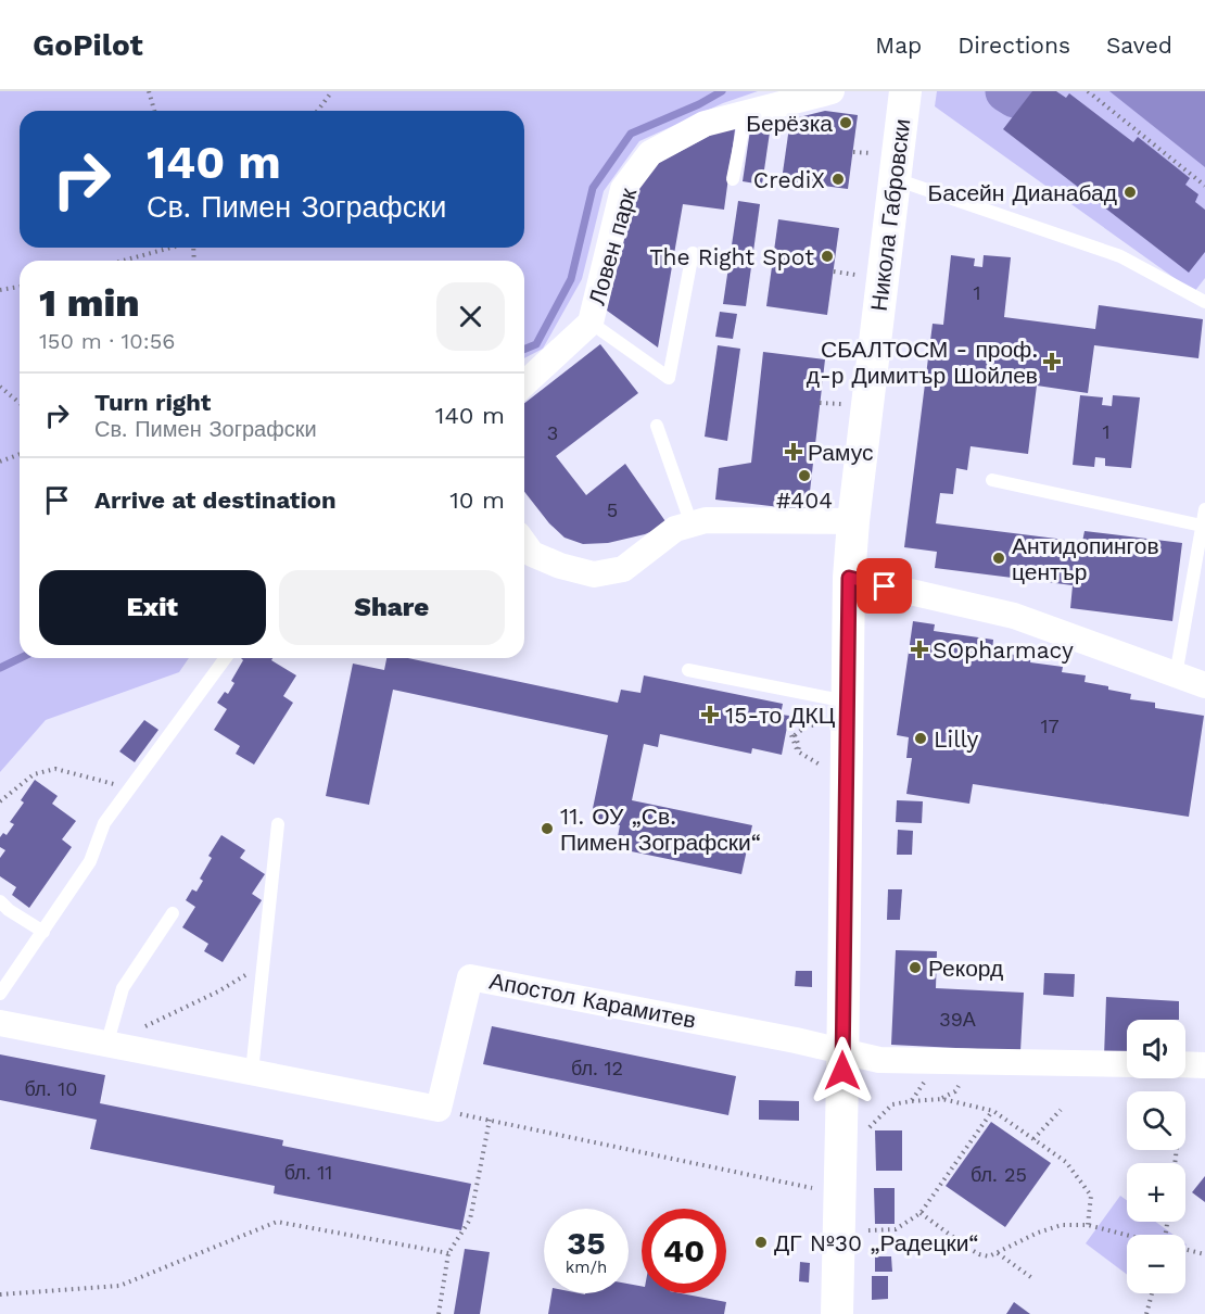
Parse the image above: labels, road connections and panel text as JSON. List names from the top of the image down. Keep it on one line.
{"streets":{"street":["Никола Габровски","Ловен парк","Апостол Карамитев"]},"crossings":[["Никола Габровски","Апостол Карамитев"]],"places":{"other":["Берёзка","CrediX","Басейн Дианабад","The Right Spot","#404","Антидопингов център","Lilly","11. ОУ „Св. Пимен Зографски“","Рекорд","ДГ №30 „Радецки“"],"health":["СБАЛТОСМ - проф. д-р Димитър Шойлев","Рамус","SOpharmacy","15-то ДКЦ"]},"house_numbers":["1","1","3","5","17","39А","бл. 12","бл. 10","бл. 11","бл. 25"],"page":{"header":"GoPilot","nav":["Map","Directions","Saved"],"turn":["140 m","Св. Пимен Зографски"],"heading":["1 min","150 m · 10:56"],"list":[{"name":"Turn right","note":"Св. Пимен Зографски","value":"140 m"},{"name":"Arrive at destination","value":"10 m"}],"buttons":["Exit","Share"],"map_buttons":["+","−"],"speed":"35 km/h","limit":"40"}}
